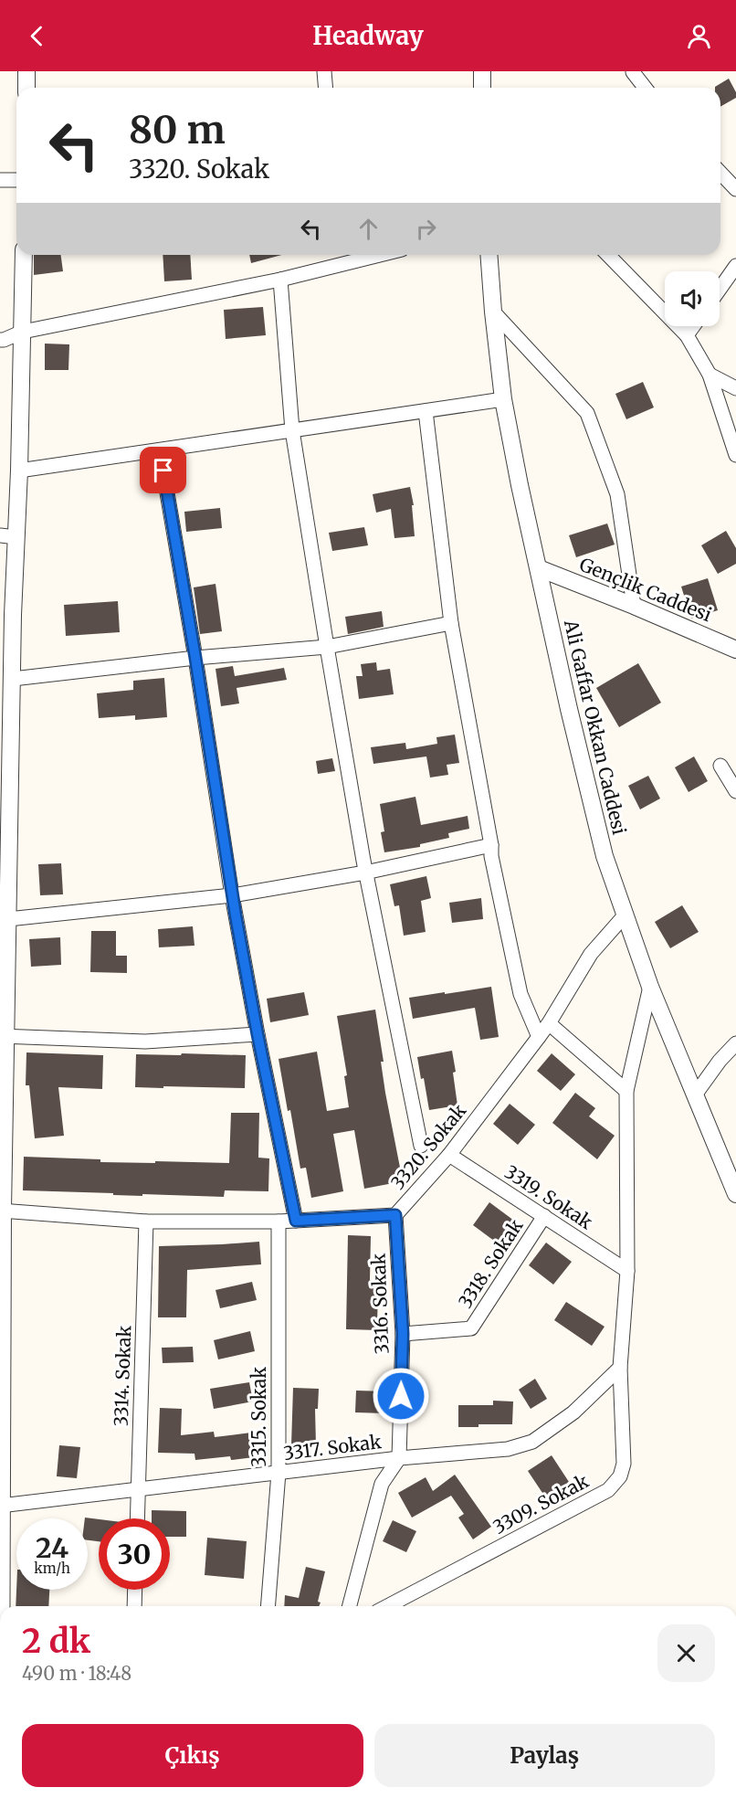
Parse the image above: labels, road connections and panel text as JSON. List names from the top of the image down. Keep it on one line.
{"streets":{"street":["Gençlik Caddesi","Ali Gaffar Okkan Caddesi","3320. Sokak","3319. Sokak","3318. Sokak","3316. Sokak","3314. Sokak","3315. Sokak","3317. Sokak","3309. Sokak"]},"crossings":[["Gençlik Caddesi","Ali Gaffar Okkan Caddesi"],["Ali Gaffar Okkan Caddesi","3320. Sokak"],["3320. Sokak","3319. Sokak"],["3320. Sokak","3316. Sokak"],["3320. Sokak","3314. Sokak"],["3320. Sokak","3315. Sokak"],["3319. Sokak","3318. Sokak"],["3318. Sokak","3316. Sokak"],["3316. Sokak","3317. Sokak"],["3314. Sokak","3317. Sokak"],["3315. Sokak","3317. Sokak"],["3317. Sokak","3309. Sokak"]],"page":{"header":"Headway","turn":["80 m","3320. Sokak"],"speed":"24 km/h","limit":"30","heading":["2 dk","490 m · 18:48"],"buttons":["Çıkış","Paylaş"]}}
